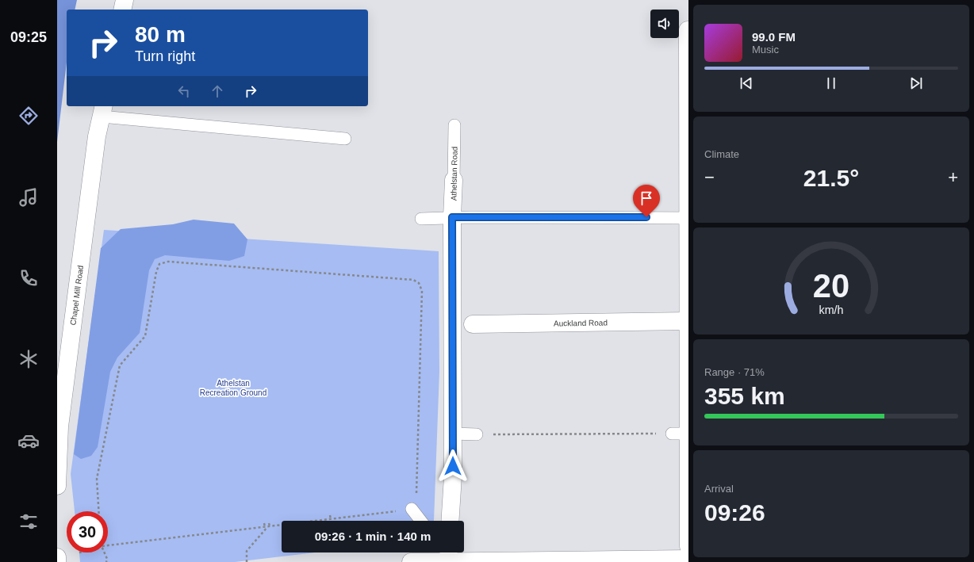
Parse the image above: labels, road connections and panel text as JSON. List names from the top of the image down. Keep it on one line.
{"streets":{"street":["Athelstan Road","Chapel Mill Road","Auckland Road"]},"parks":["Athelstan Recreation Ground"],"page":{"tabs":"09:25","turn":["80 m","Turn right"],"song":["99.0 FM","Music"],"tile":["Climate",["Range · 71%","355 km"],["Arrival","09:26"]],"heat":["−","21.5°","+"],"limit":"30","trip":"09:26 · 1 min · 140 m","gauge":["20","km/h"]}}
